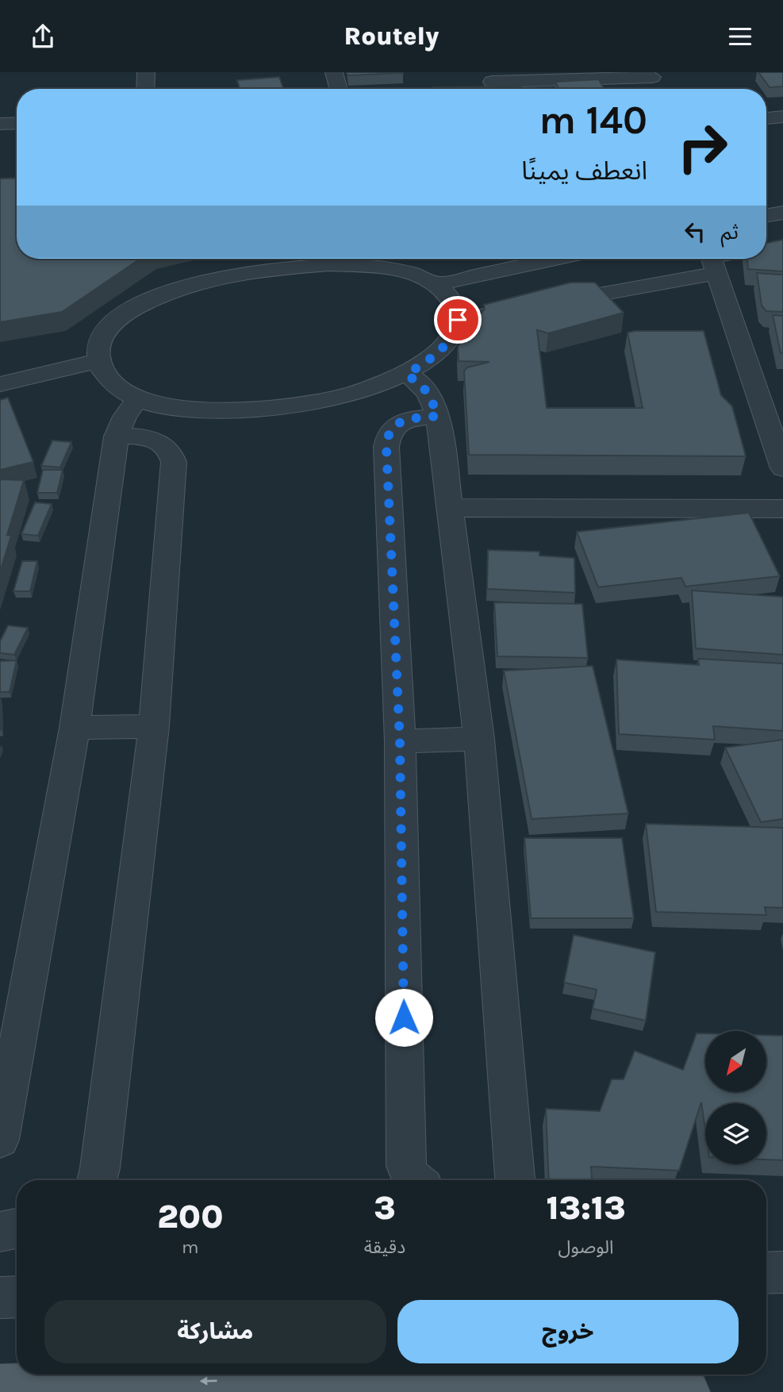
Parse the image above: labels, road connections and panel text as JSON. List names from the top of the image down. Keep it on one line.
{"north":"bottom left","page":{"header":"Routely","turn":["140 m","انعطف يمينًا"],"then":"ثم","eta":["13:13","الوصول","3","دقيقة","200","m"],"buttons":["خروج","مشاركة"]}}
